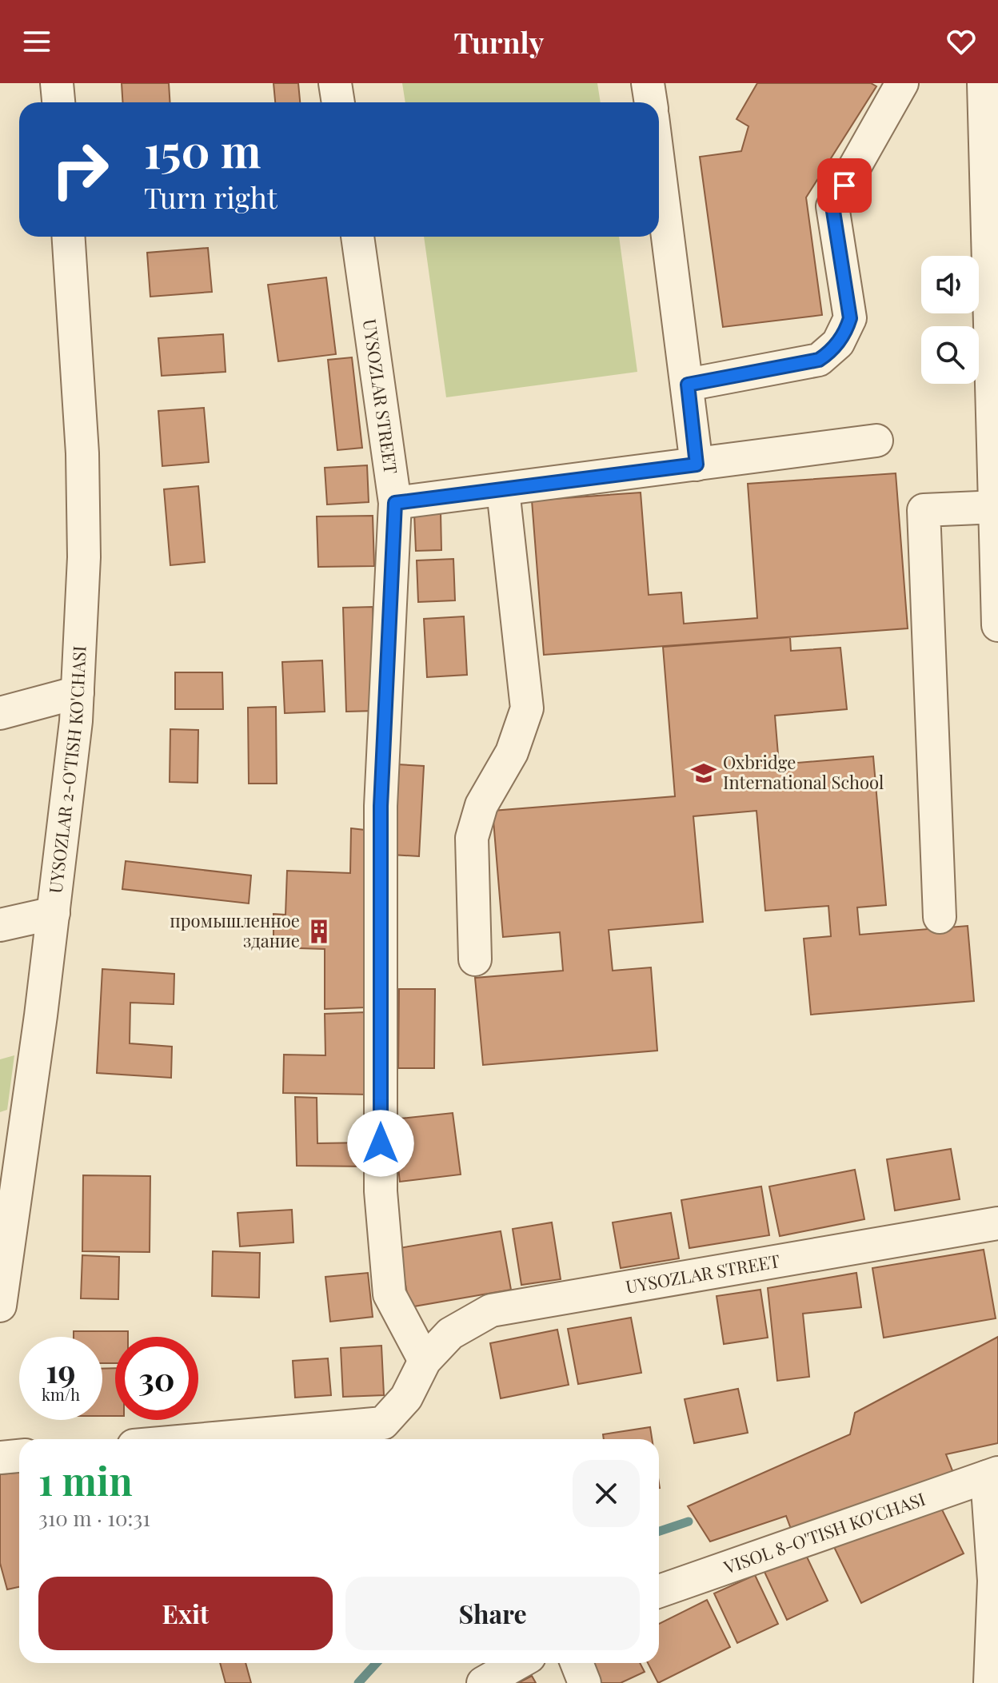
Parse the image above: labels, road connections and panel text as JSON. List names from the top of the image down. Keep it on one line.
{"streets":{"street":["UYSOZLAR STREET","UYSOZLAR 2-O'TISH KO'CHASI","VISOL 8-O'TISH KO'CHASI"]},"places":{"school or university":["Oxbridge International School"],"building":["промышленное здание"]},"page":{"header":"Turnly","turn":["150 m","Turn right"],"speed":"19 km/h","limit":"30","heading":["1 min","310 m · 10:31"],"buttons":["Exit","Share"]}}
